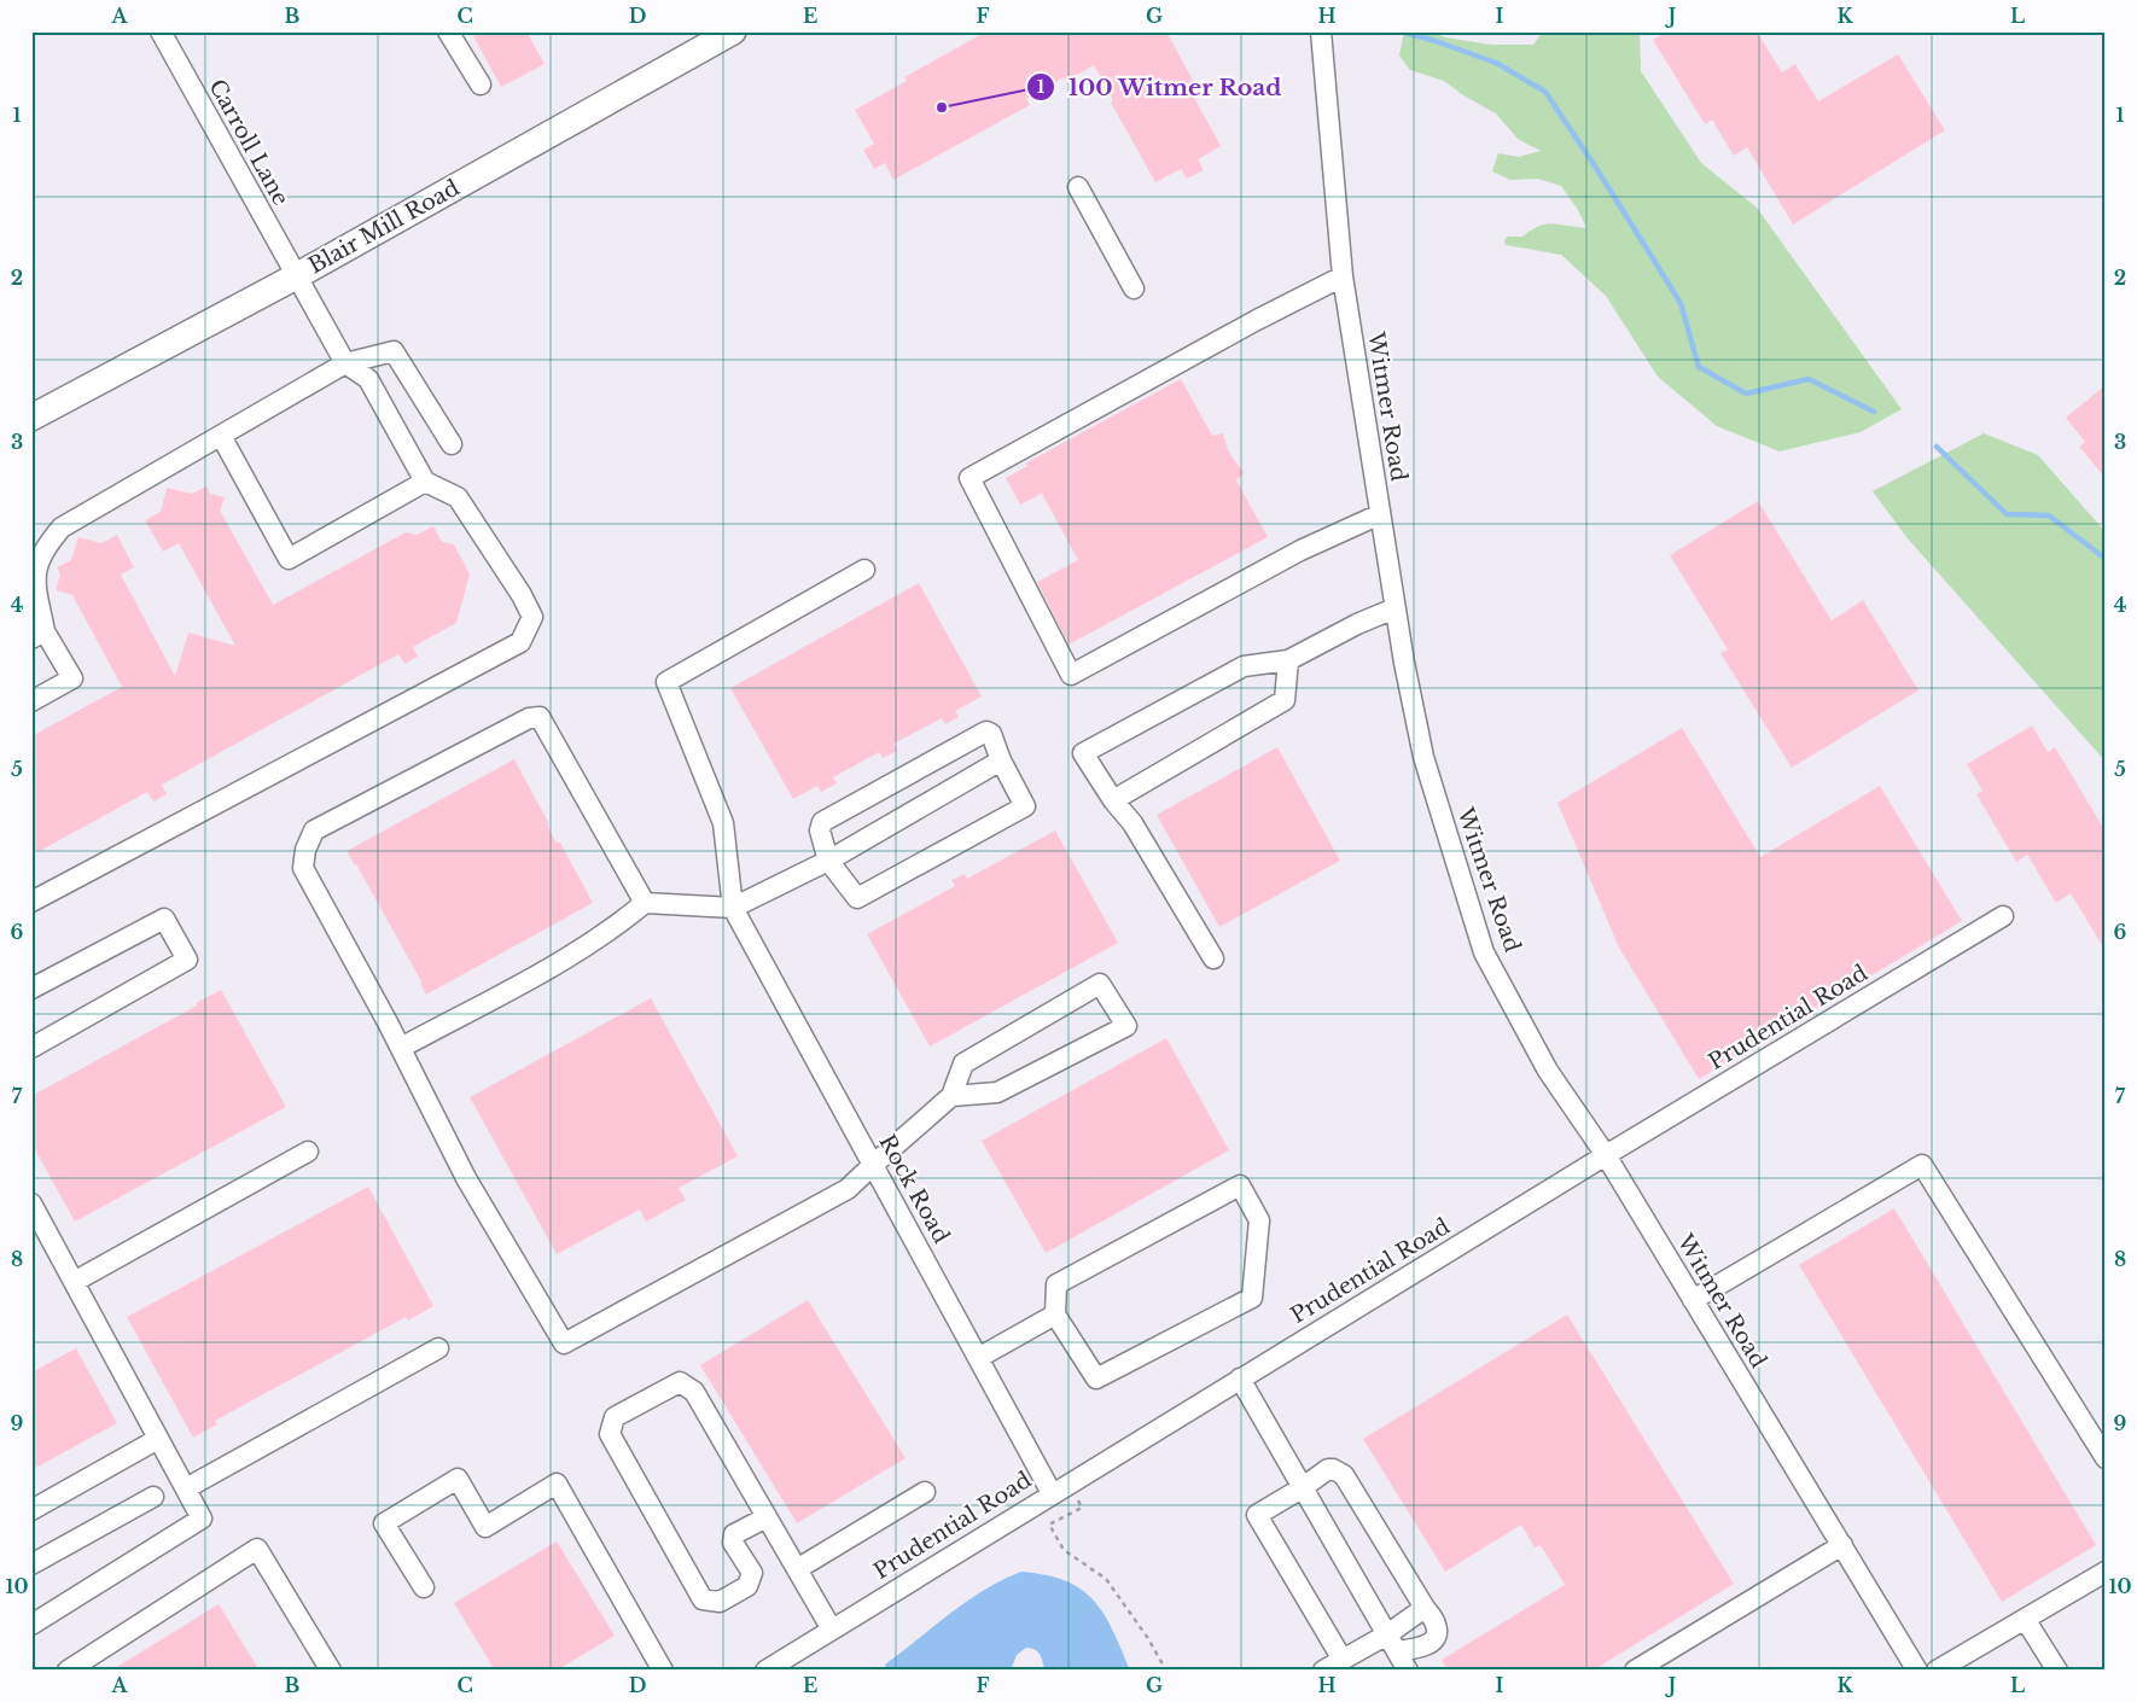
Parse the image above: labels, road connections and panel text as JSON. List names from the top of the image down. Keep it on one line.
{"streets":{"main road":["Blair Mill Road"],"street":["Carroll Lane","Witmer Road","Prudential Road","Rock Road"]},"crossings":[["Carroll Lane","Blair Mill Road"],["Witmer Road","Prudential Road"],["Prudential Road","Rock Road"]],"places":["100 Witmer Road"],"grid":{"columns":["A","B","C","D","E","F","G","H","I","J","K","L"],"rows":["1","2","3","4","5","6","7","8","9","10"]}}
